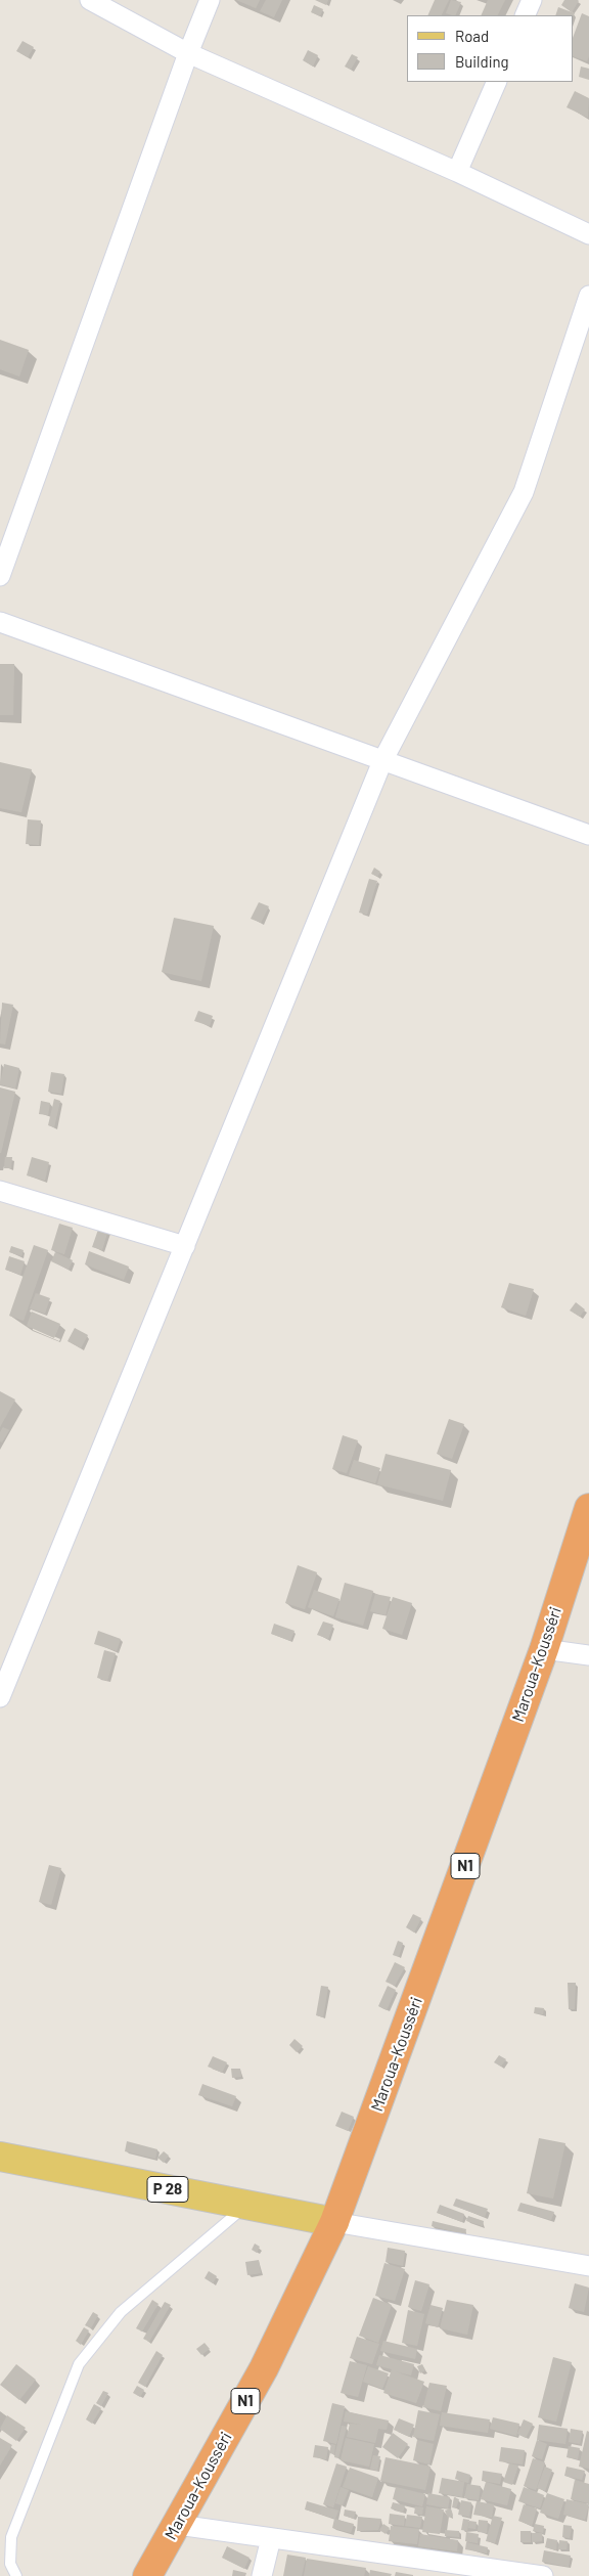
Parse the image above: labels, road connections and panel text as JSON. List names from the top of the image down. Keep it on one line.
{"streets":{"highway":["Maroua-Kousséri","N1"],"main road":["P 28"]},"crossings":[["Maroua-Kousséri","P 28"]],"legend":["Road","Building"]}
